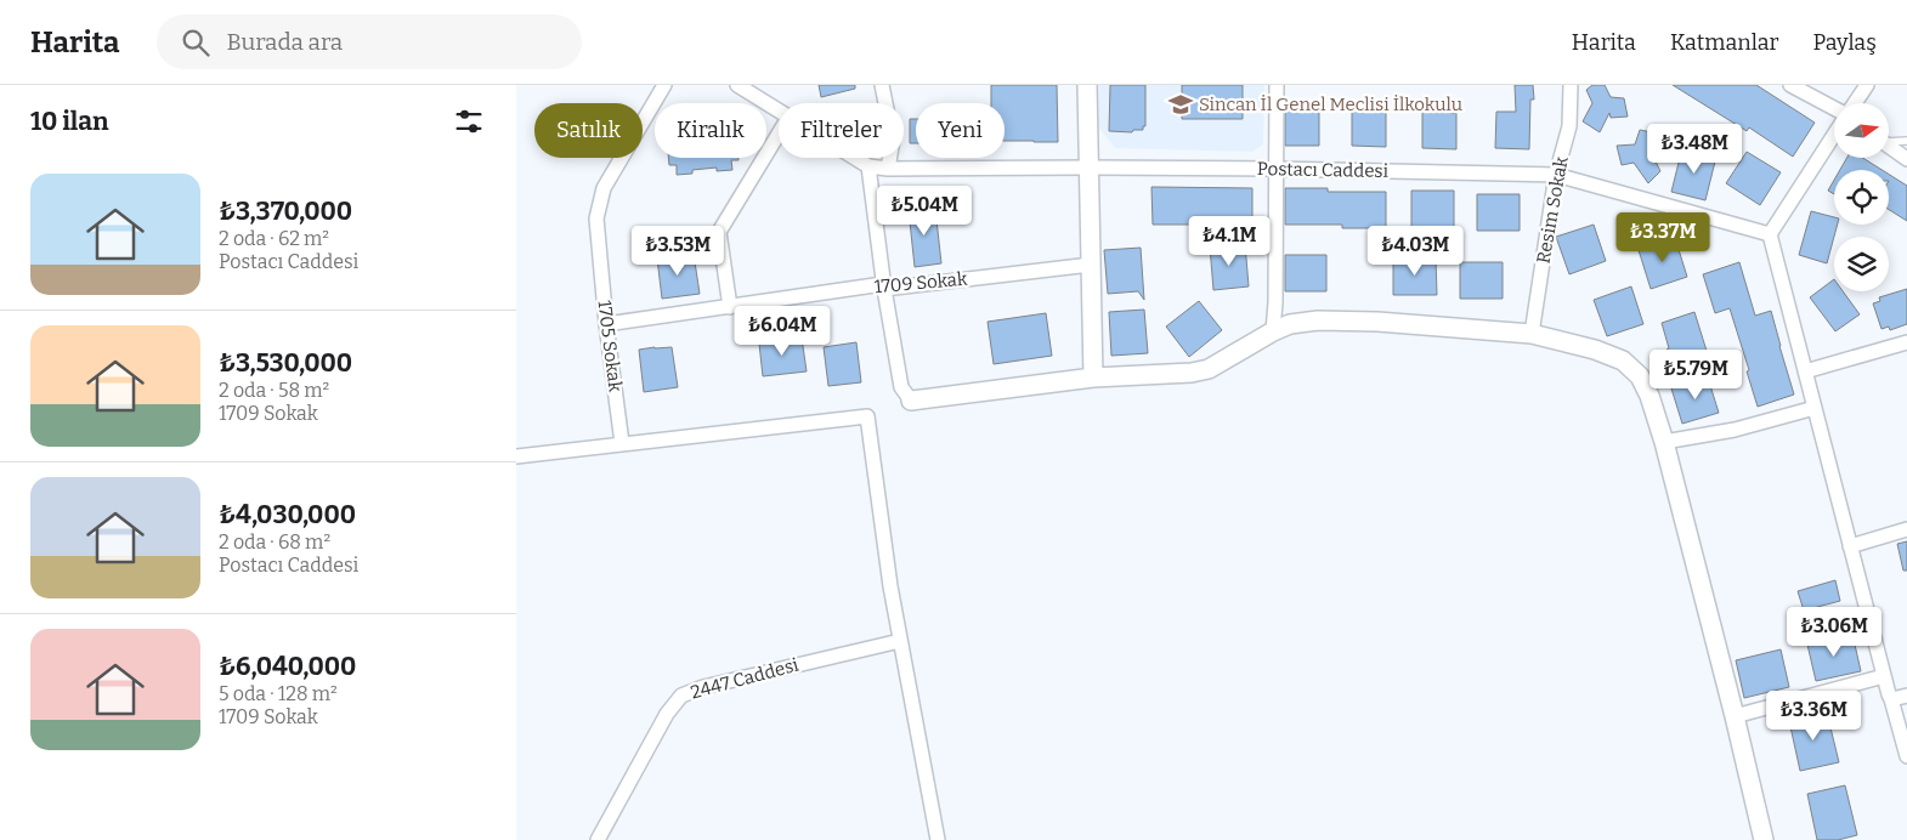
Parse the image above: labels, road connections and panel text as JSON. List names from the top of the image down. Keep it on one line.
{"streets":{"street":["Postacı Caddesi","Resim Sokak","1709 Sokak","1705 Sokak","2447 Caddesi"]},"crossings":[["Postacı Caddesi","Resim Sokak"],["1709 Sokak","1705 Sokak"]],"places":{"school or university":["Sincan İl Genel Meclisi İlkokulu"]},"north":"right","page":{"header":"Harita","search":"Burada ara","nav":["Harita","Katmanlar","Paylaş"],"heading":"10 ilan","chip":["Satılık","Kiralık","Filtreler","Yeni"],"price":["₺3.48M","₺5.04M","₺3.37M","₺4.1M","₺3.53M","₺4.03M","₺6.04M","₺5.79M","₺3.06M","₺3.36M"],"list":[{"name":"₺3,370,000","note":"2 oda · 62 m² · Postacı Caddesi"},{"name":"₺3,530,000","note":"2 oda · 58 m² · 1709 Sokak"},{"name":"₺4,030,000","note":"2 oda · 68 m² · Postacı Caddesi"},{"name":"₺6,040,000","note":"5 oda · 128 m² · 1709 Sokak"}]}}
